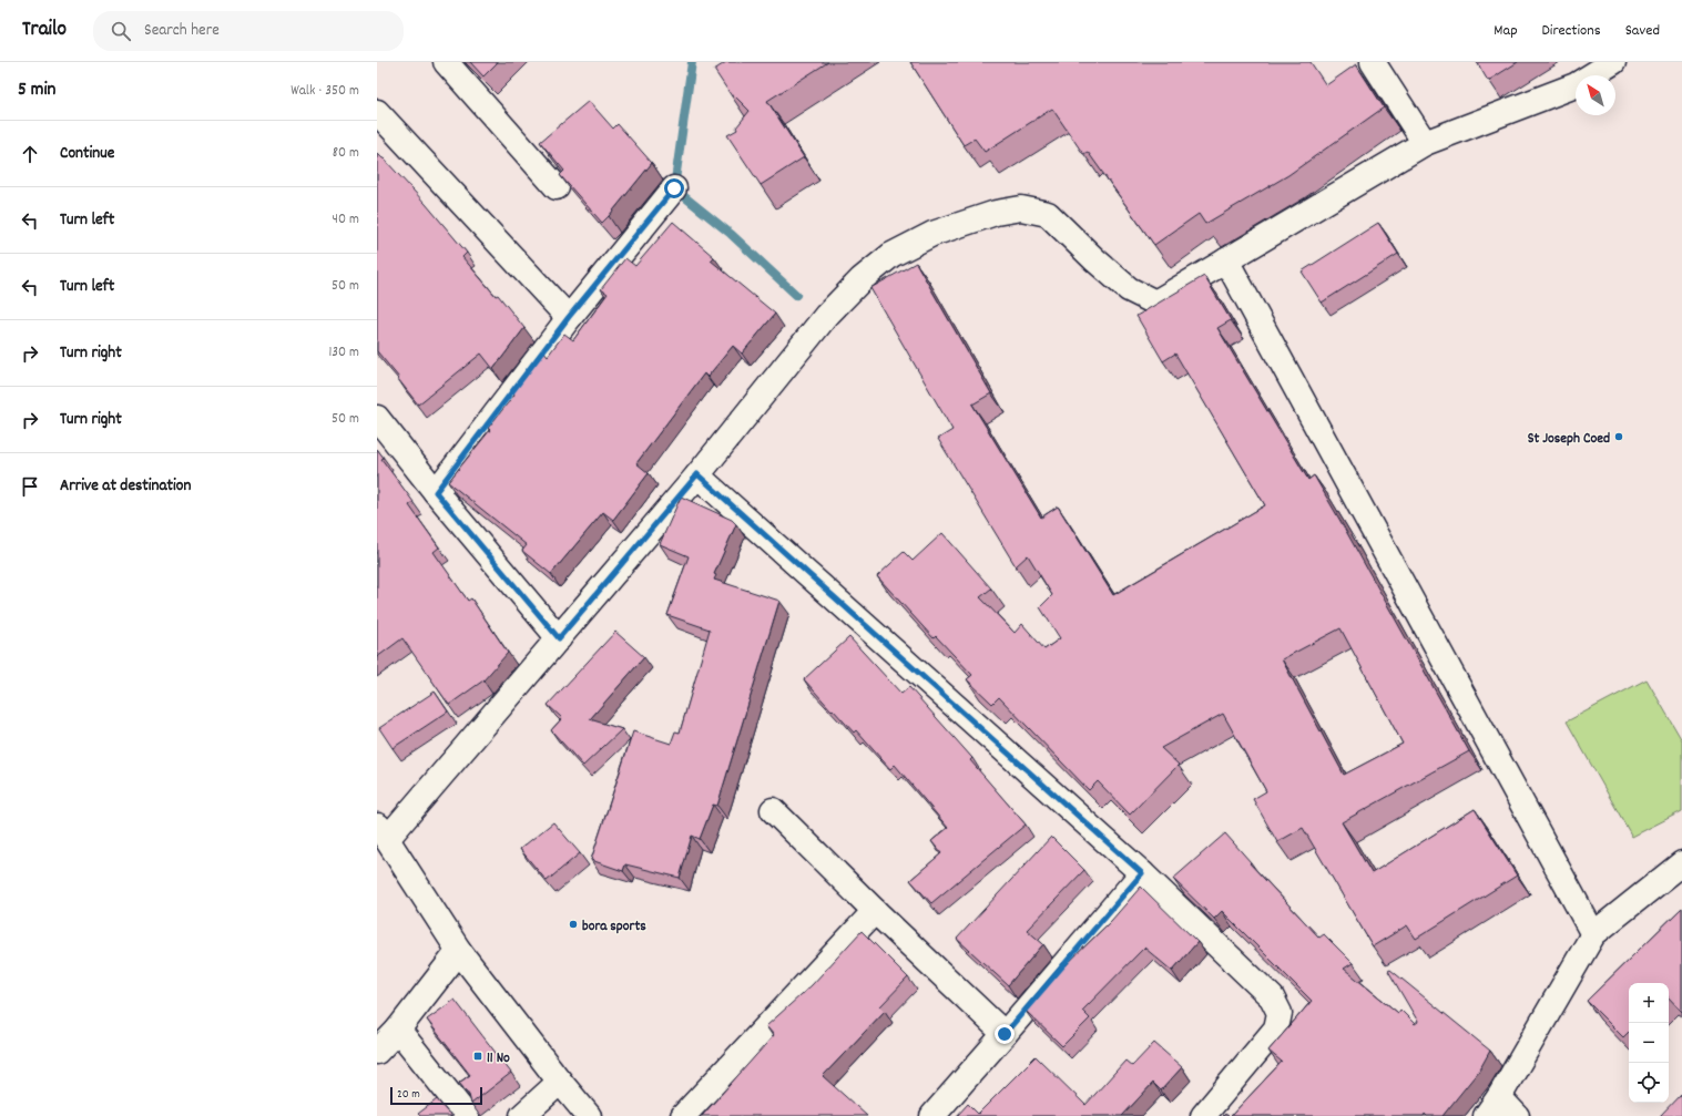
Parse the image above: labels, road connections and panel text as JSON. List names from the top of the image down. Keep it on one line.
{"places":{"other":["St Joseph Coed","bora sports"],"transit":["11 No"]},"scale_bar":"20 m","north":"top left","page":{"header":"Trailo","search":"Search here","nav":["Map","Directions","Saved"],"heading":["5 min","Walk · 350 m"],"list":[["Continue","80 m"],["Turn left","40 m"],["Turn left","50 m"],["Turn right","130 m"],["Turn right","50 m"],"Arrive at destination"],"map_buttons":["+","−"],"scale":"20 m"}}
